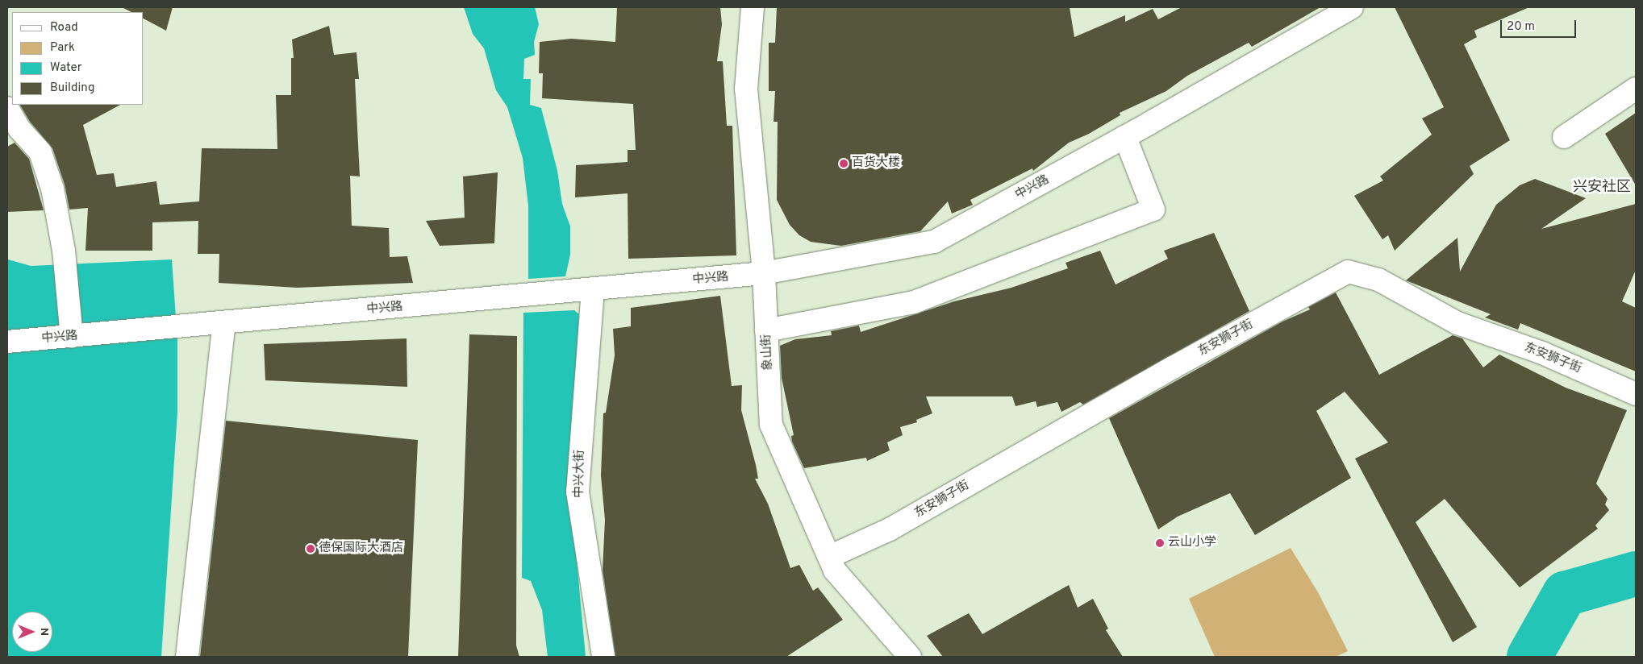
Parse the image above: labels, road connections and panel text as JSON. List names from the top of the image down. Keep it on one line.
{"streets":{"street":["中兴路","东安狮子街","象山街","中兴大街"]},"crossings":[["中兴路","象山街"],["中兴路","中兴大街"],["东安狮子街","象山街"]],"districts":["兴安社区"],"places":["百货大楼","云山小学","德保国际大酒店"],"legend":["Road","Park","Water","Building"],"scale_bar":"20 m","north":"right"}
